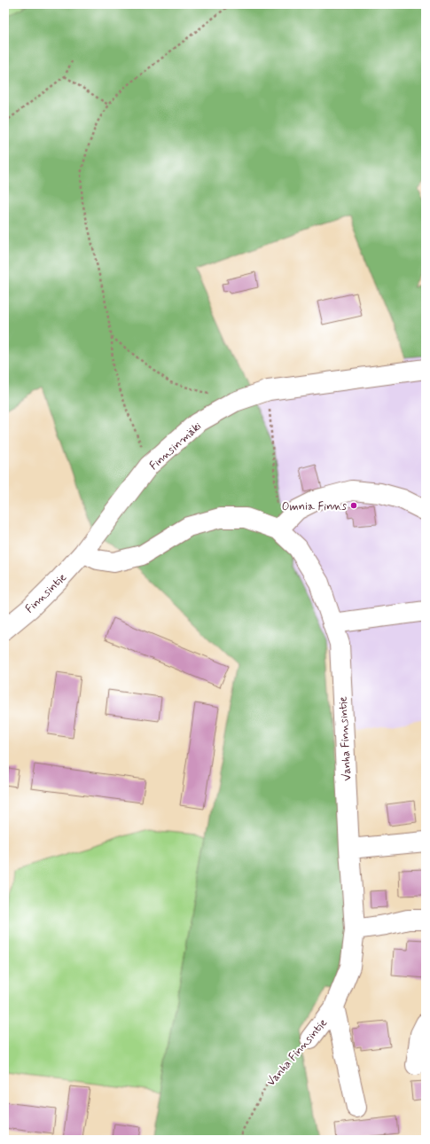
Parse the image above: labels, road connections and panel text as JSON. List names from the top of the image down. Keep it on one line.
{"streets":{"street":["Finnsinmäki","Finnsintie","Vanha Finnsintie"]},"crossings":[["Finnsinmäki","Finnsintie"],["Finnsinmäki","Vanha Finnsintie"],["Finnsintie","Vanha Finnsintie"]],"places":["Omnia Finns"]}
